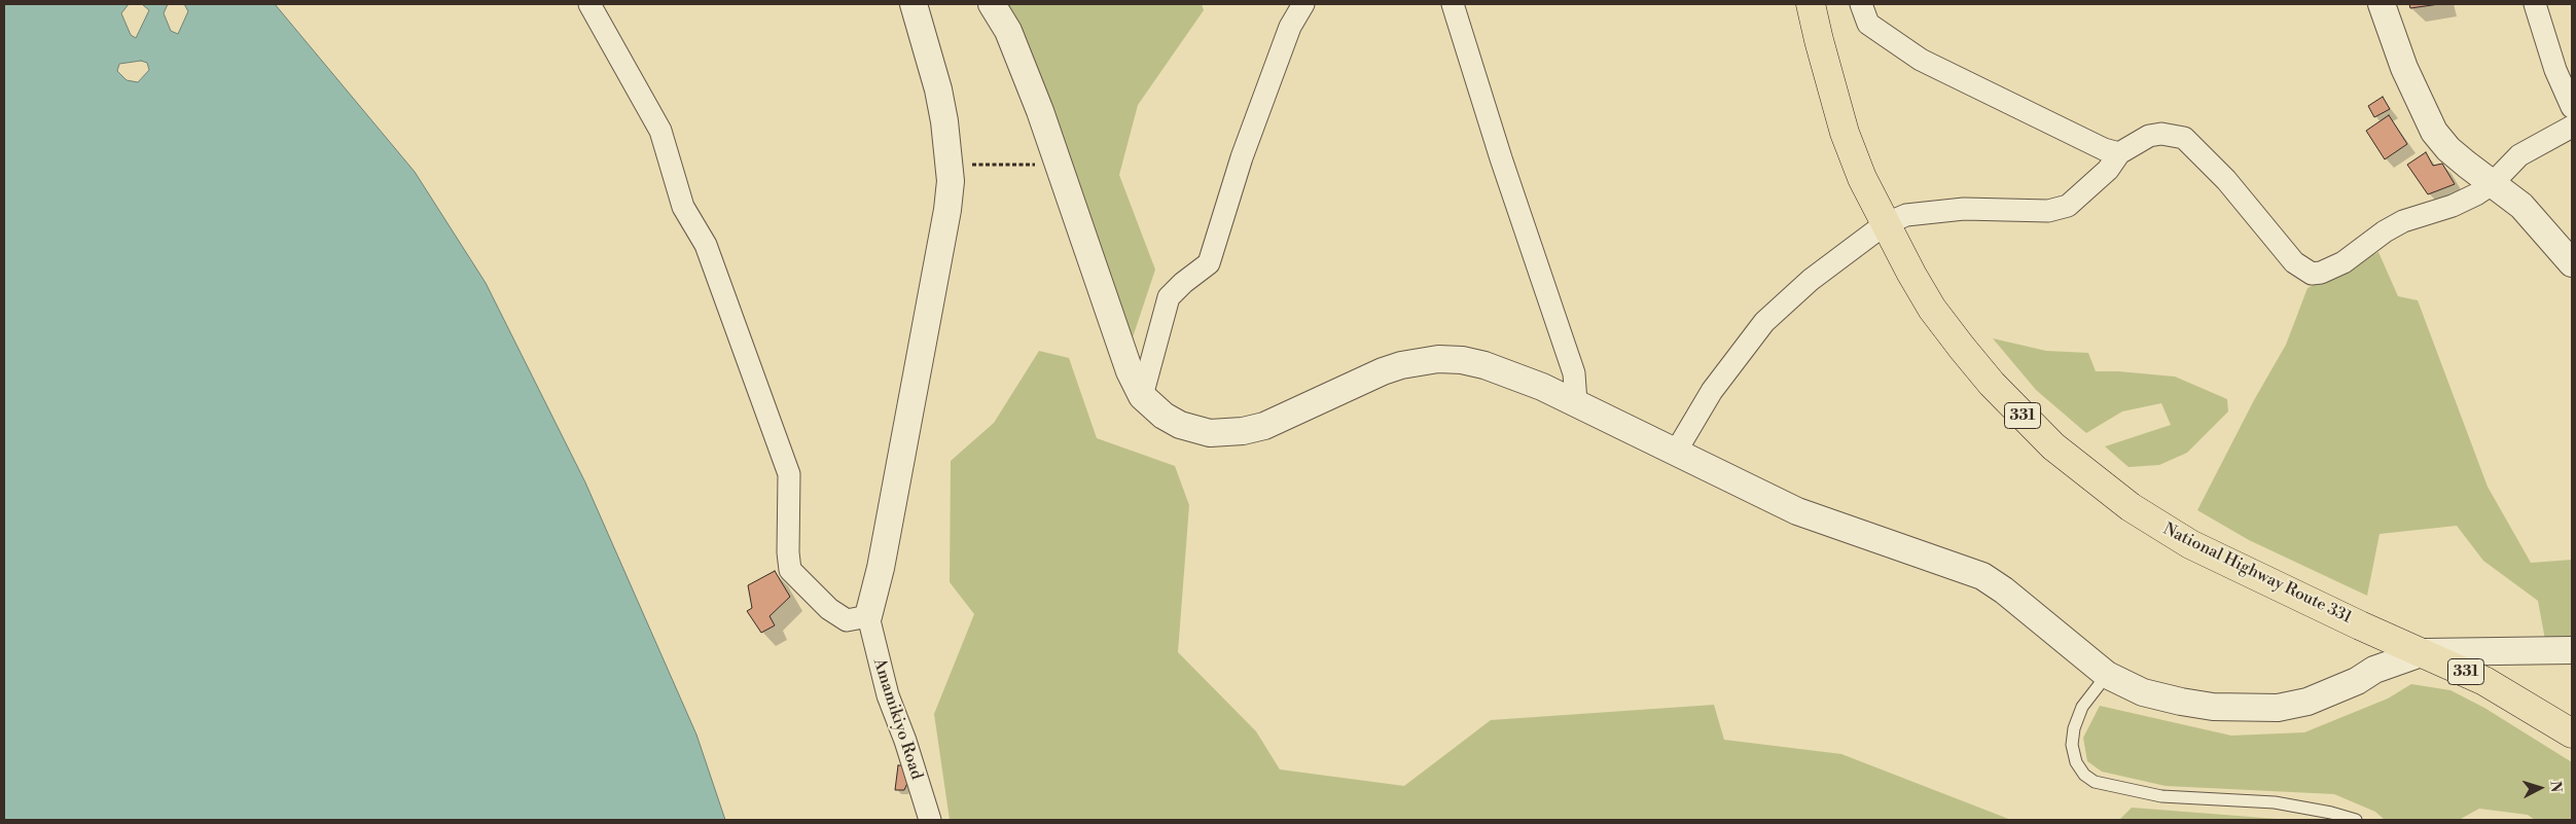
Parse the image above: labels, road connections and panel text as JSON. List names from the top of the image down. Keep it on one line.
{"streets":{"highway":["331","National Highway Route 331"],"street":["Amamikiyo Road"]},"north":"right"}
